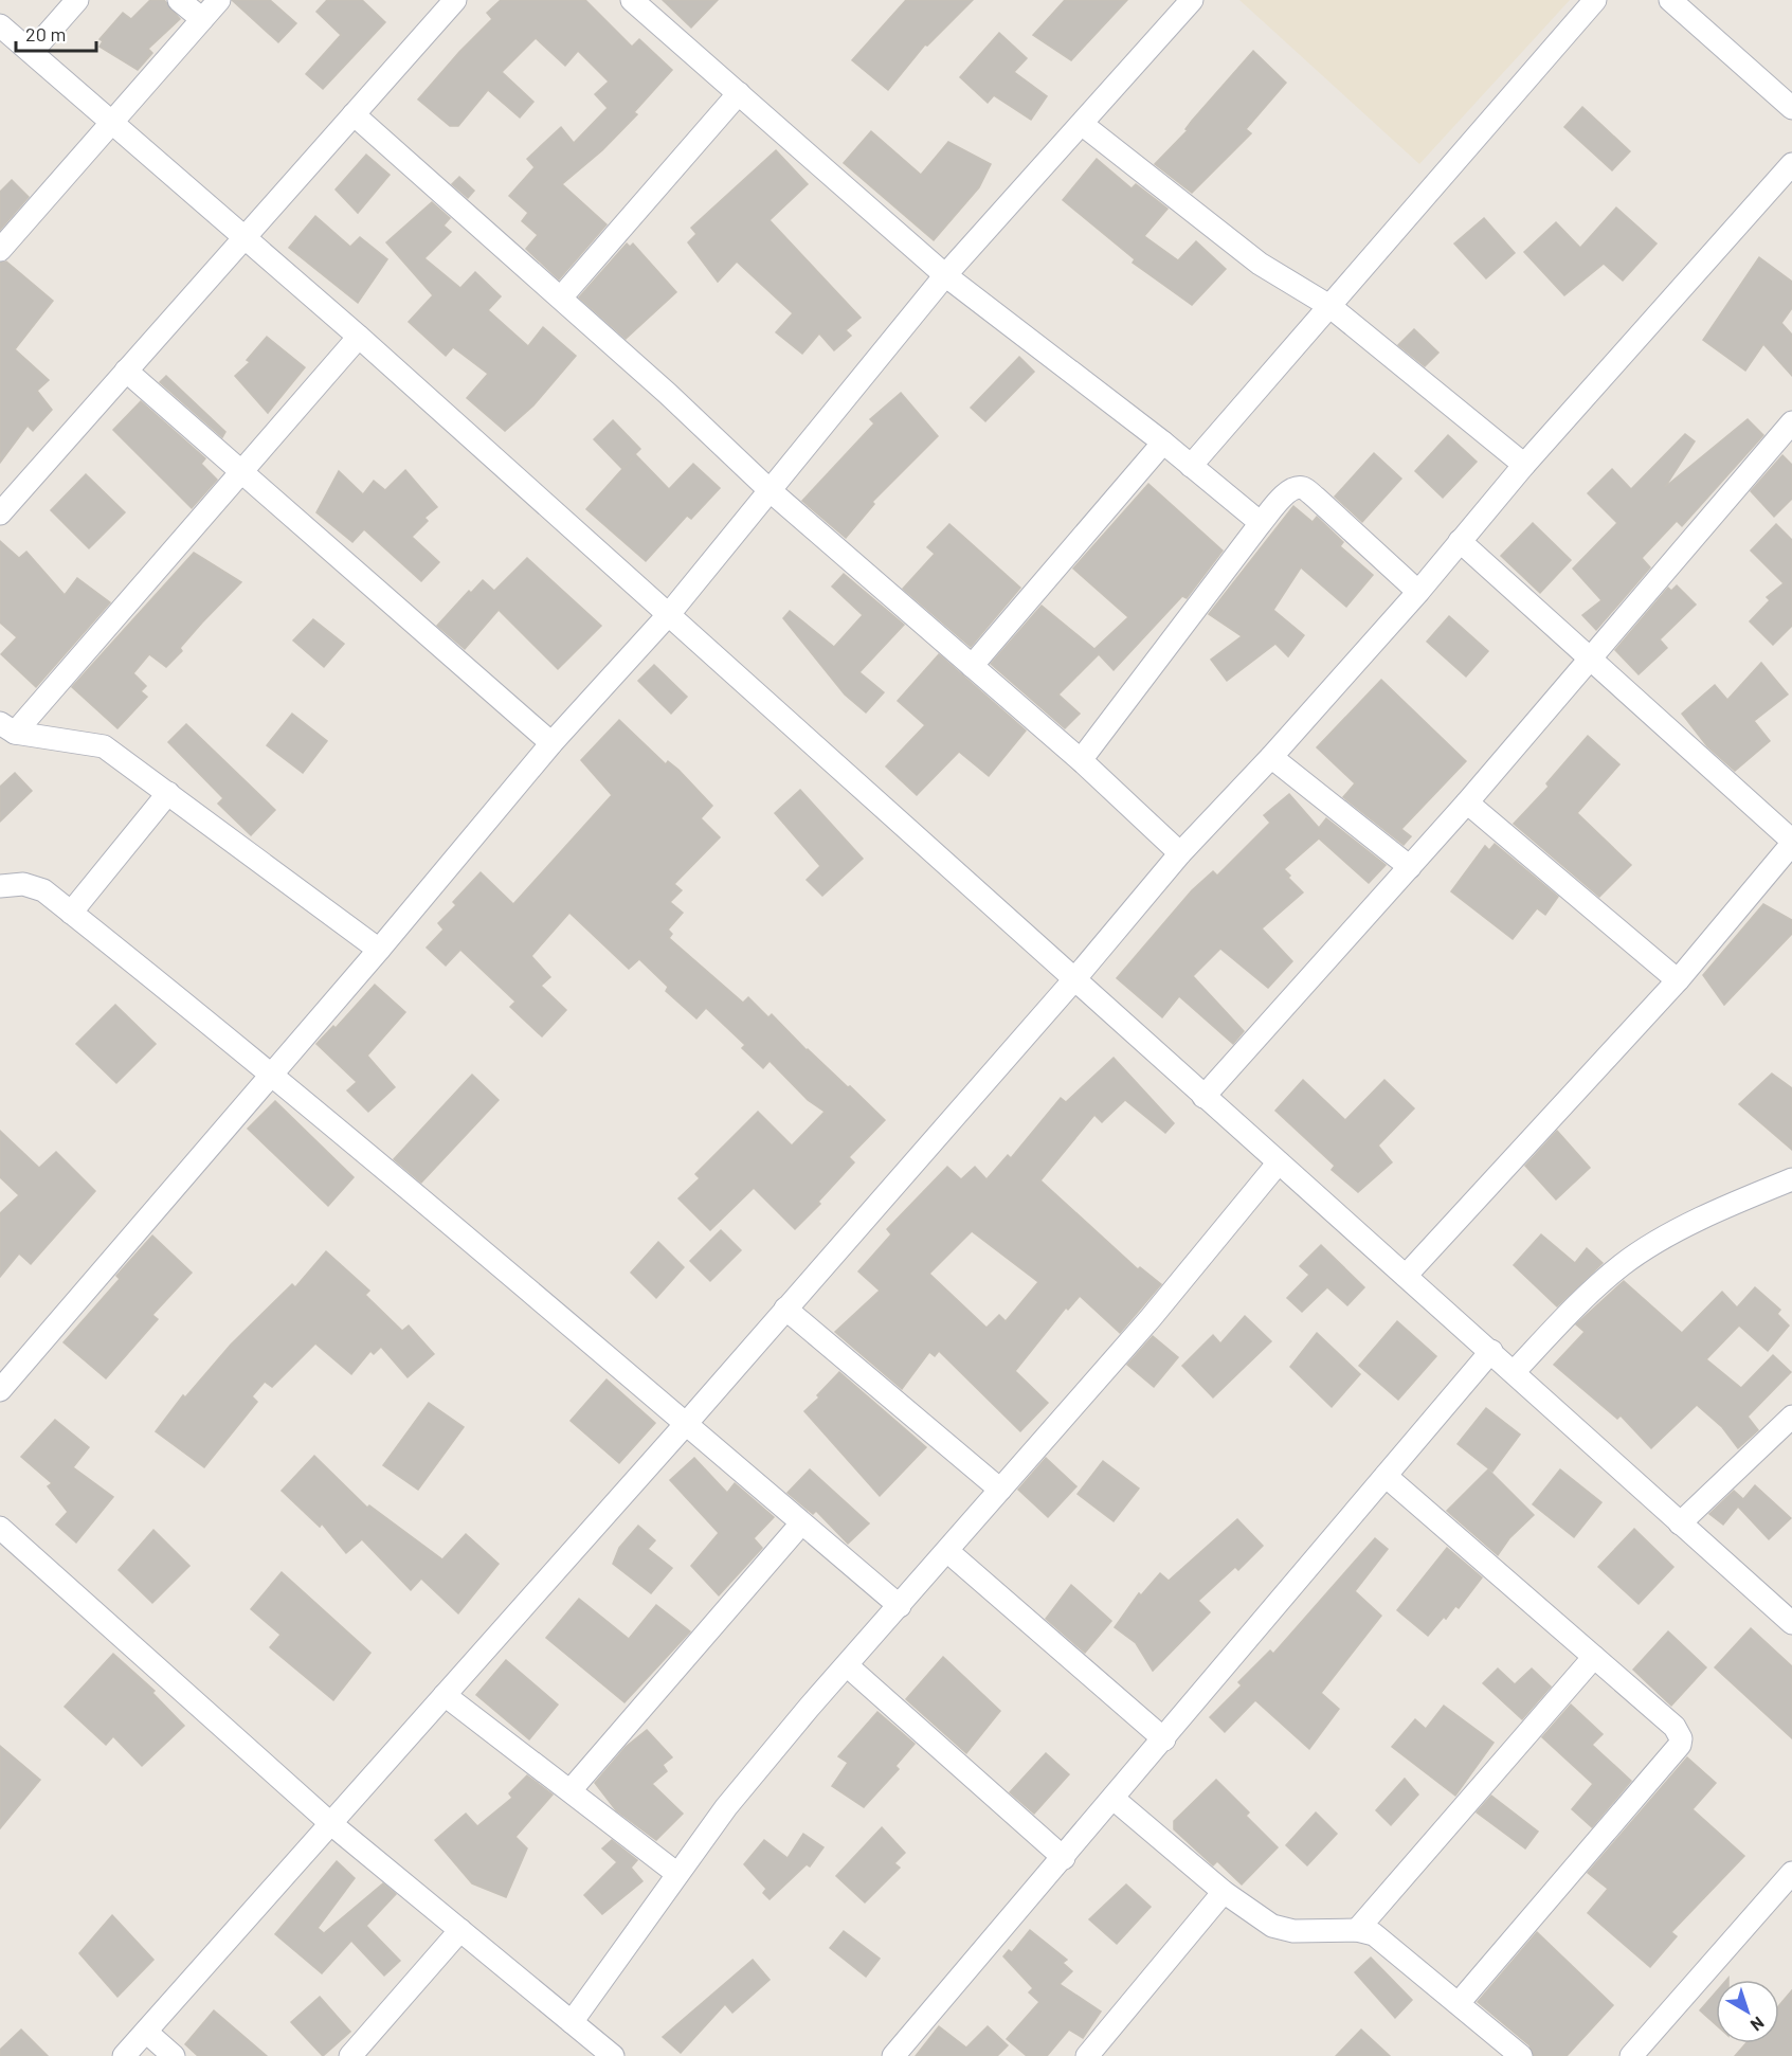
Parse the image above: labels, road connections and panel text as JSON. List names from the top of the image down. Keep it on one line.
{"scale_bar":"20 m","north":"bottom right"}
